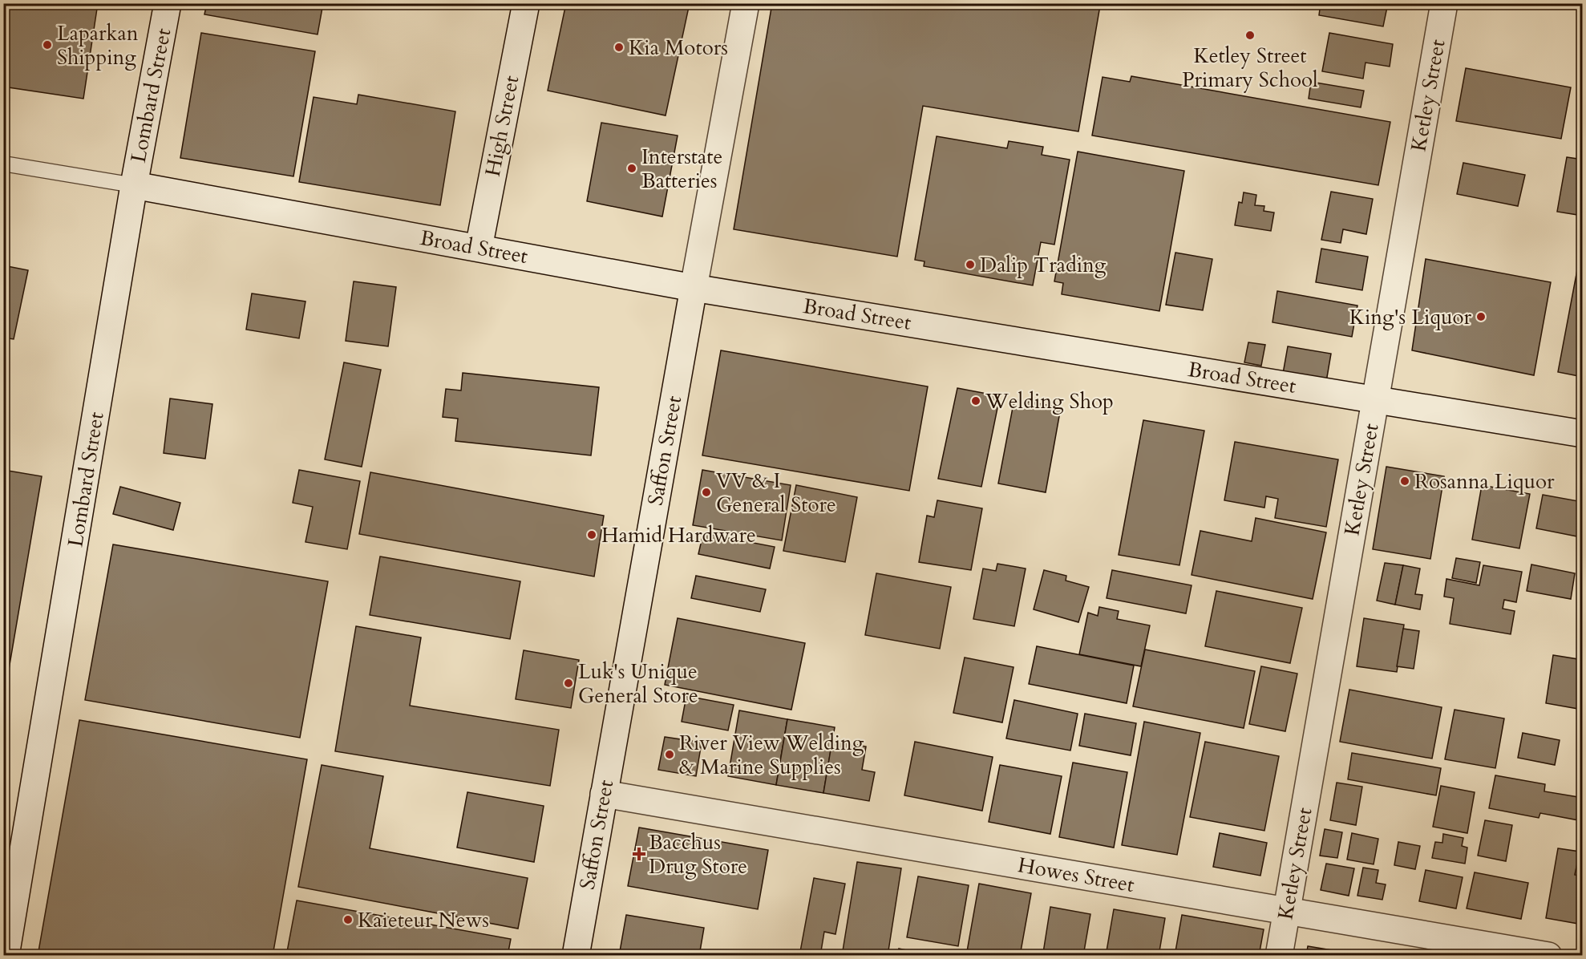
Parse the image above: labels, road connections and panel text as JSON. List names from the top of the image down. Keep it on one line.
{"streets":{"main road":["Lombard Street","Ketley Street","High Street","Broad Street","Saffon Street","Howes Street"]},"crossings":[["Lombard Street","Broad Street"],["Ketley Street","Broad Street"],["Ketley Street","Howes Street"],["High Street","Broad Street"],["Broad Street","Saffon Street"],["Saffon Street","Howes Street"]],"places":{"other":["Ketley Street Primary School","Laparkan Shipping","Kia Motors","Interstate Batteries","Dalip Trading","King's Liquor","Welding Shop","Rosanna Liquor","VV & I General Store","Hamid Hardware","Luk's Unique General Store","River View Welding & Marine Supplies","Kaieteur News"],"health":["Bacchus Drug Store"]}}
